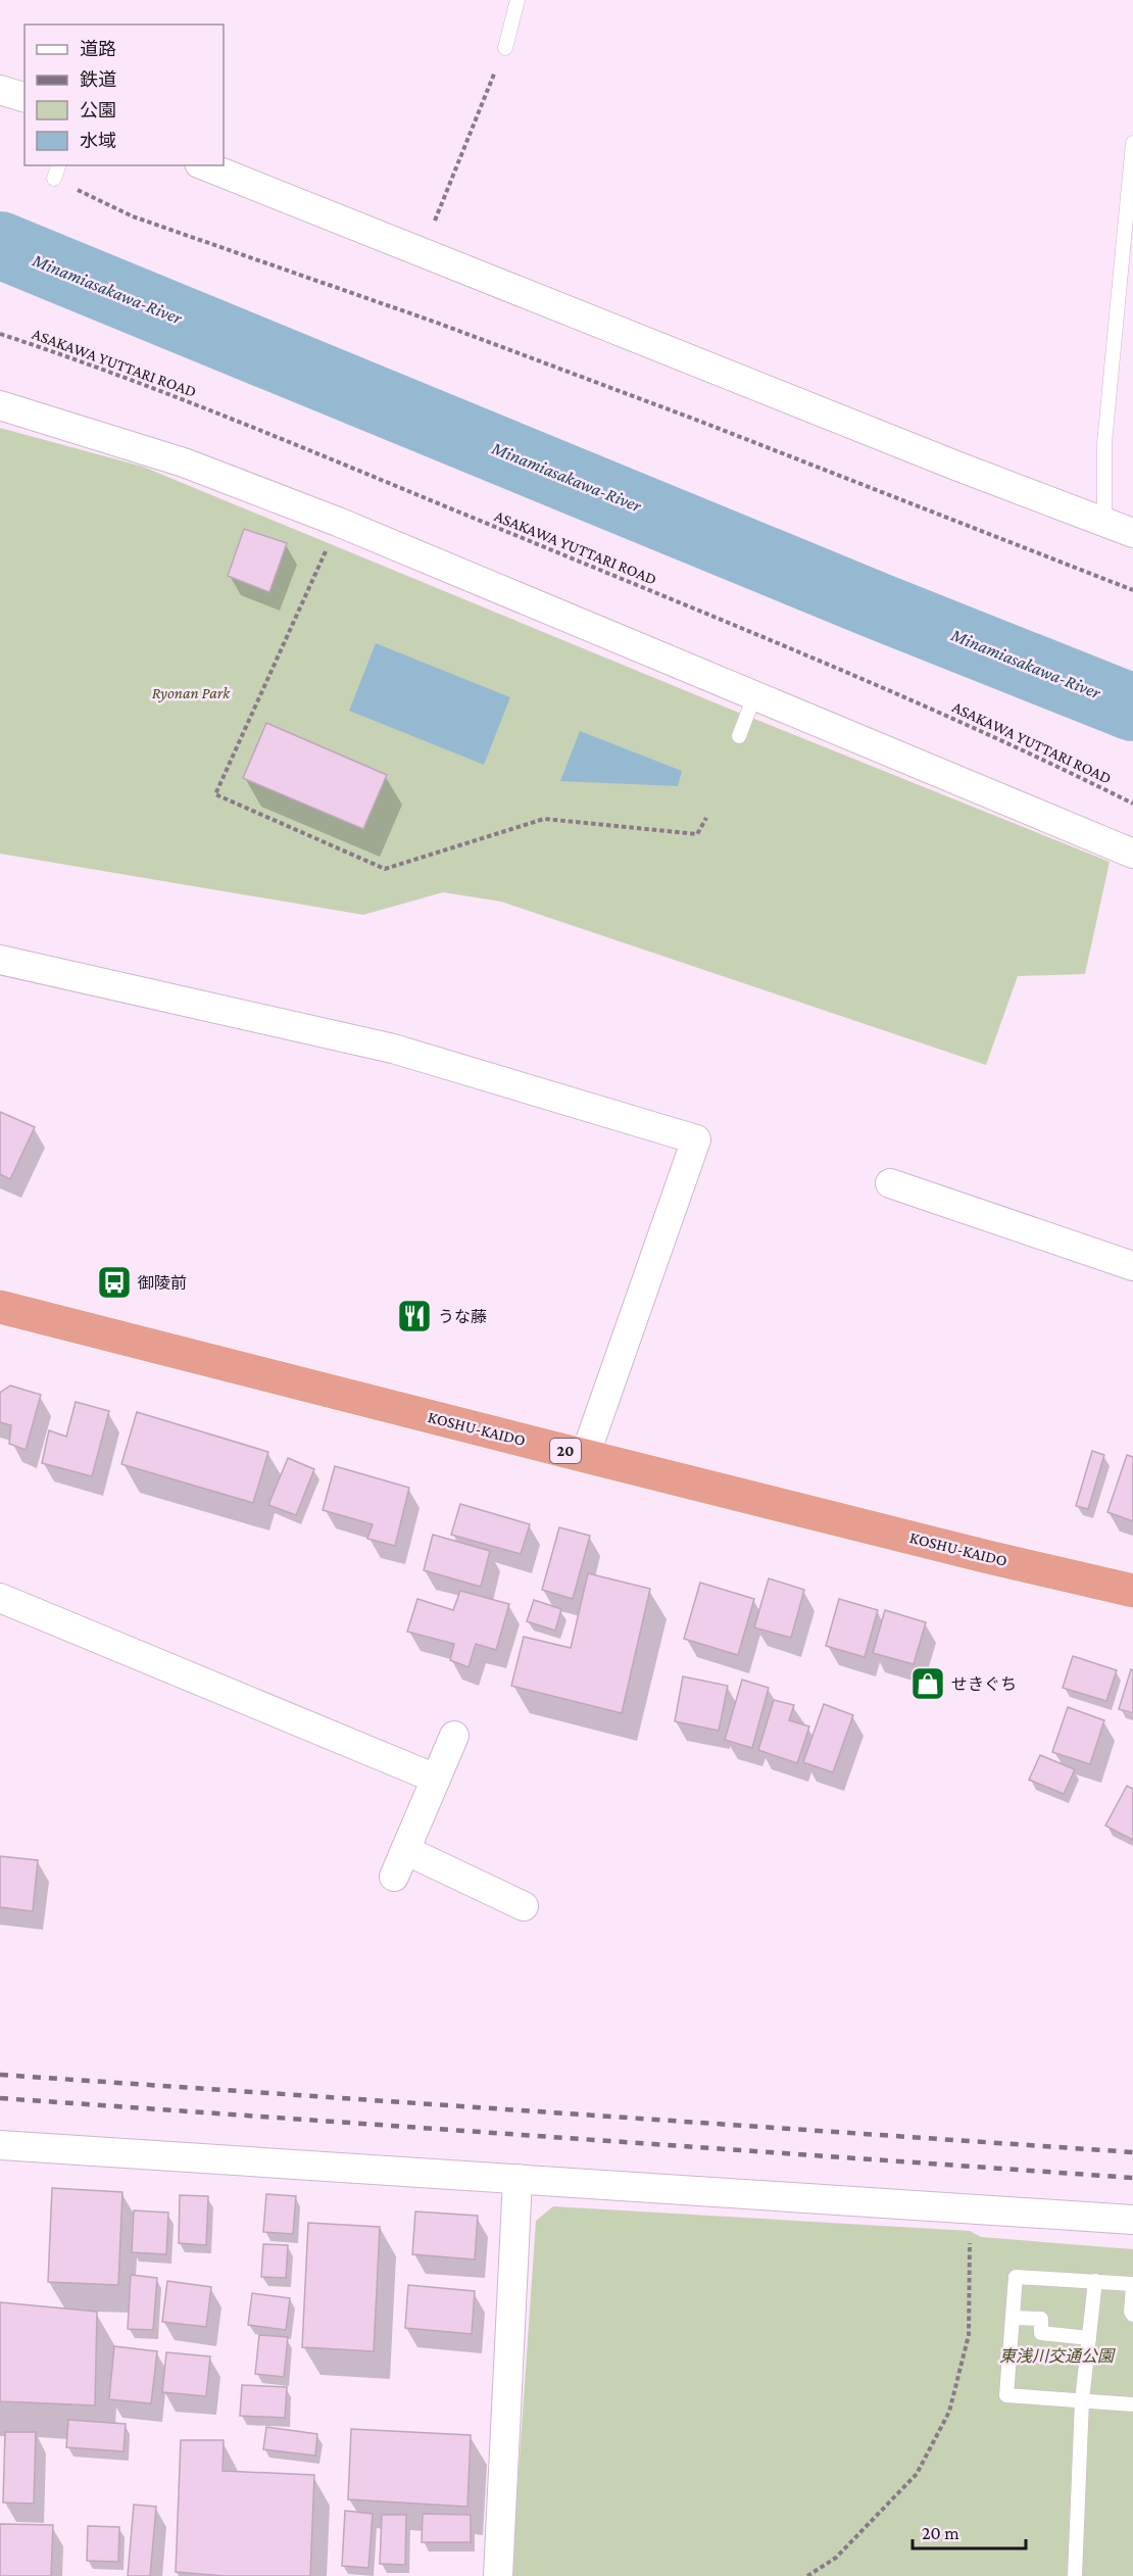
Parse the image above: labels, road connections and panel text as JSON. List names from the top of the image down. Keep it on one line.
{"streets":{"highway":["KOSHU-KAIDO","20"],"path":["ASAKAWA YUTTARI ROAD"]},"water":["Minamiasakawa-River"],"parks":["Ryonan Park","東浅川交通公園"],"places":{"bus stop":["御陵前"],"restaurant":["うな藤"],"shop":["せきぐち"]},"legend":["道路","鉄道","公園","水域"],"scale_bar":"20 m"}
